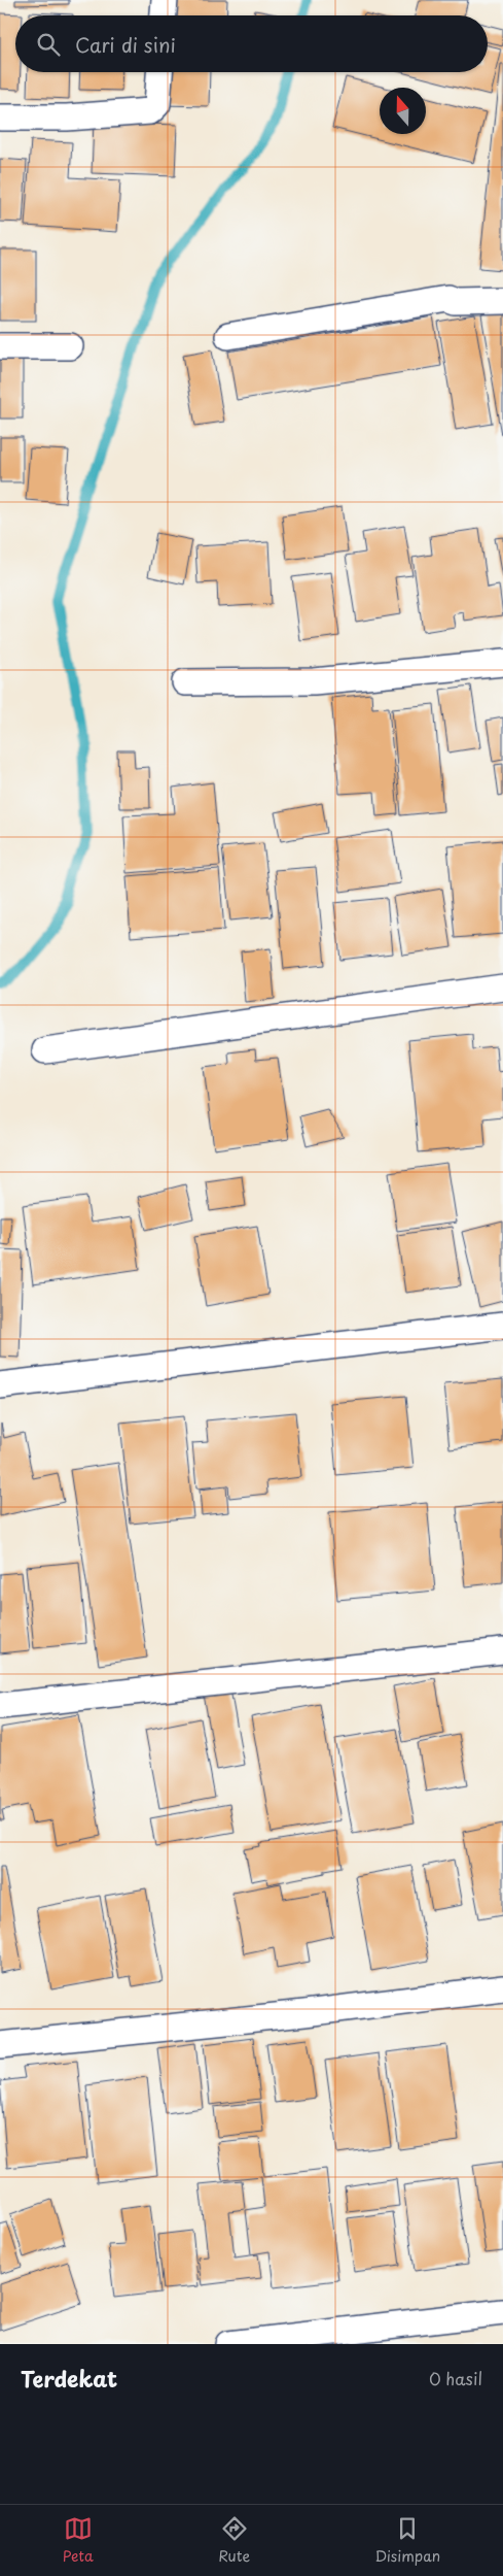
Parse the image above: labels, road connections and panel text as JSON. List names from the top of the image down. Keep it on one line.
{"north":"top","page":{"search":"Cari di sini","heading":["Terdekat","0 hasil"],"nav":["Peta","Rute","Disimpan"]}}
